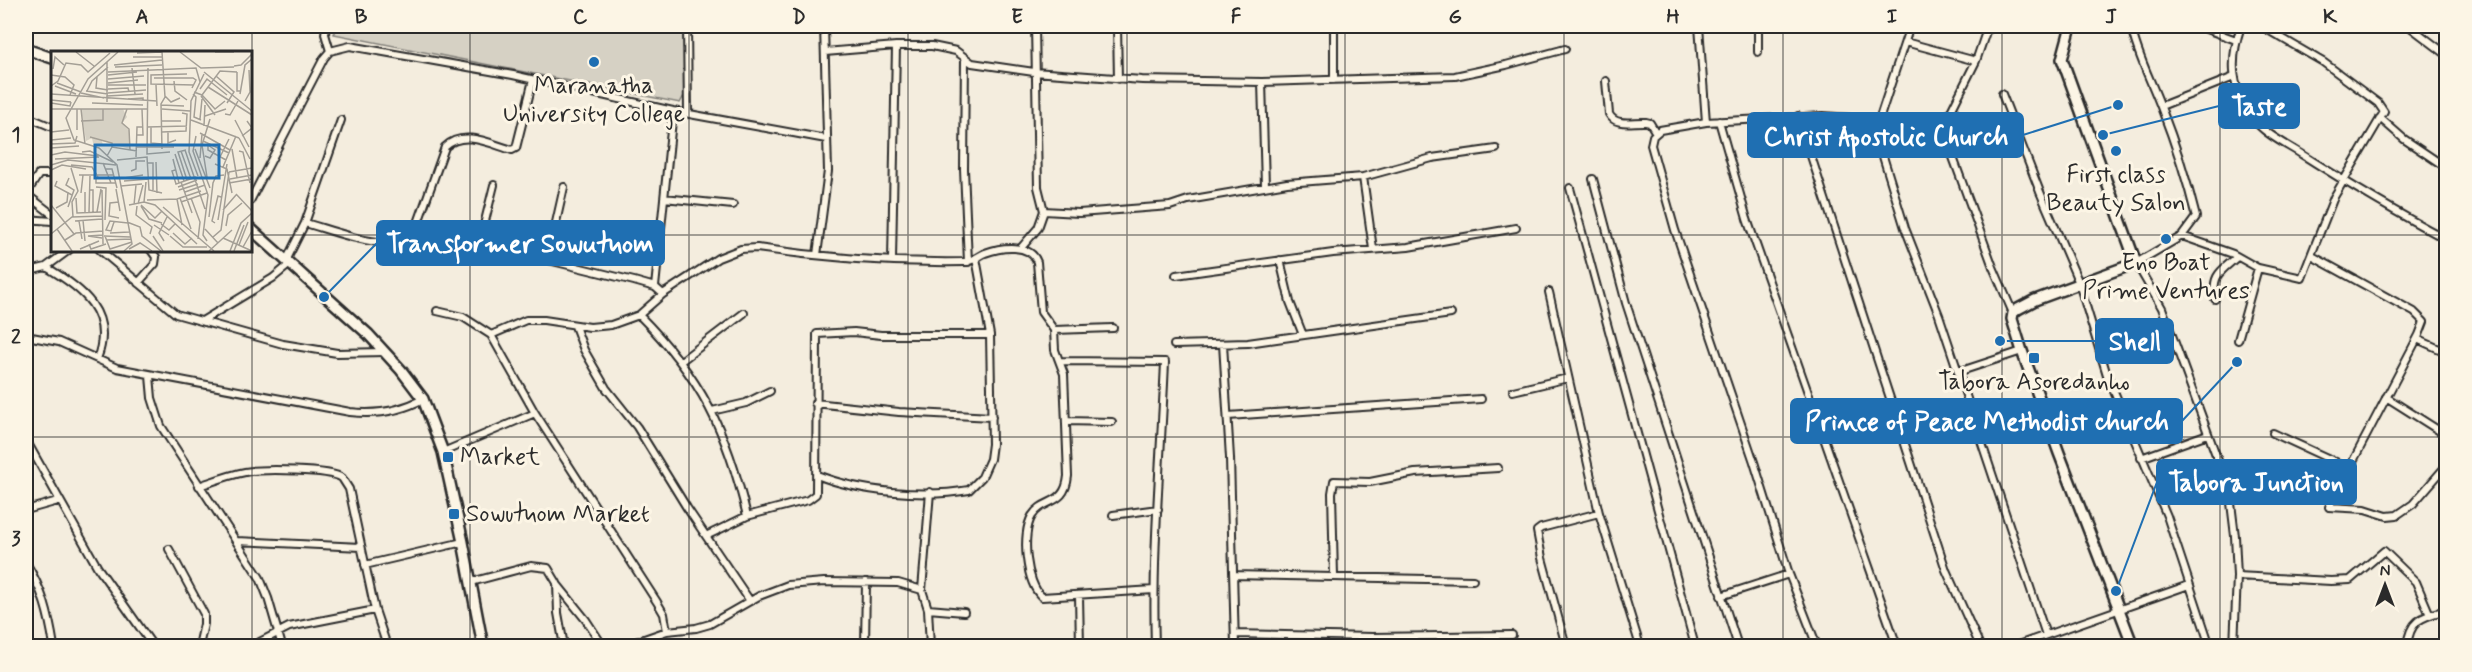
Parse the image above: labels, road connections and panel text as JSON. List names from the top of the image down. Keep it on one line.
{"places":{"other":["Maranatha University College","Christ Apostolic Church","Taste","First class Beauty Salon","Eno Boat Prime Ventures","Transformer Sowutuom","Shell","Prince of Peace Methodist church","Tabora Junction"],"transit":["Tabora Asoredanho","Market","Sowutuom Market"]},"north":"top","grid":{"columns":["A","B","C","D","E","F","G","H","I","J","K"],"rows":["1","2","3"]}}
